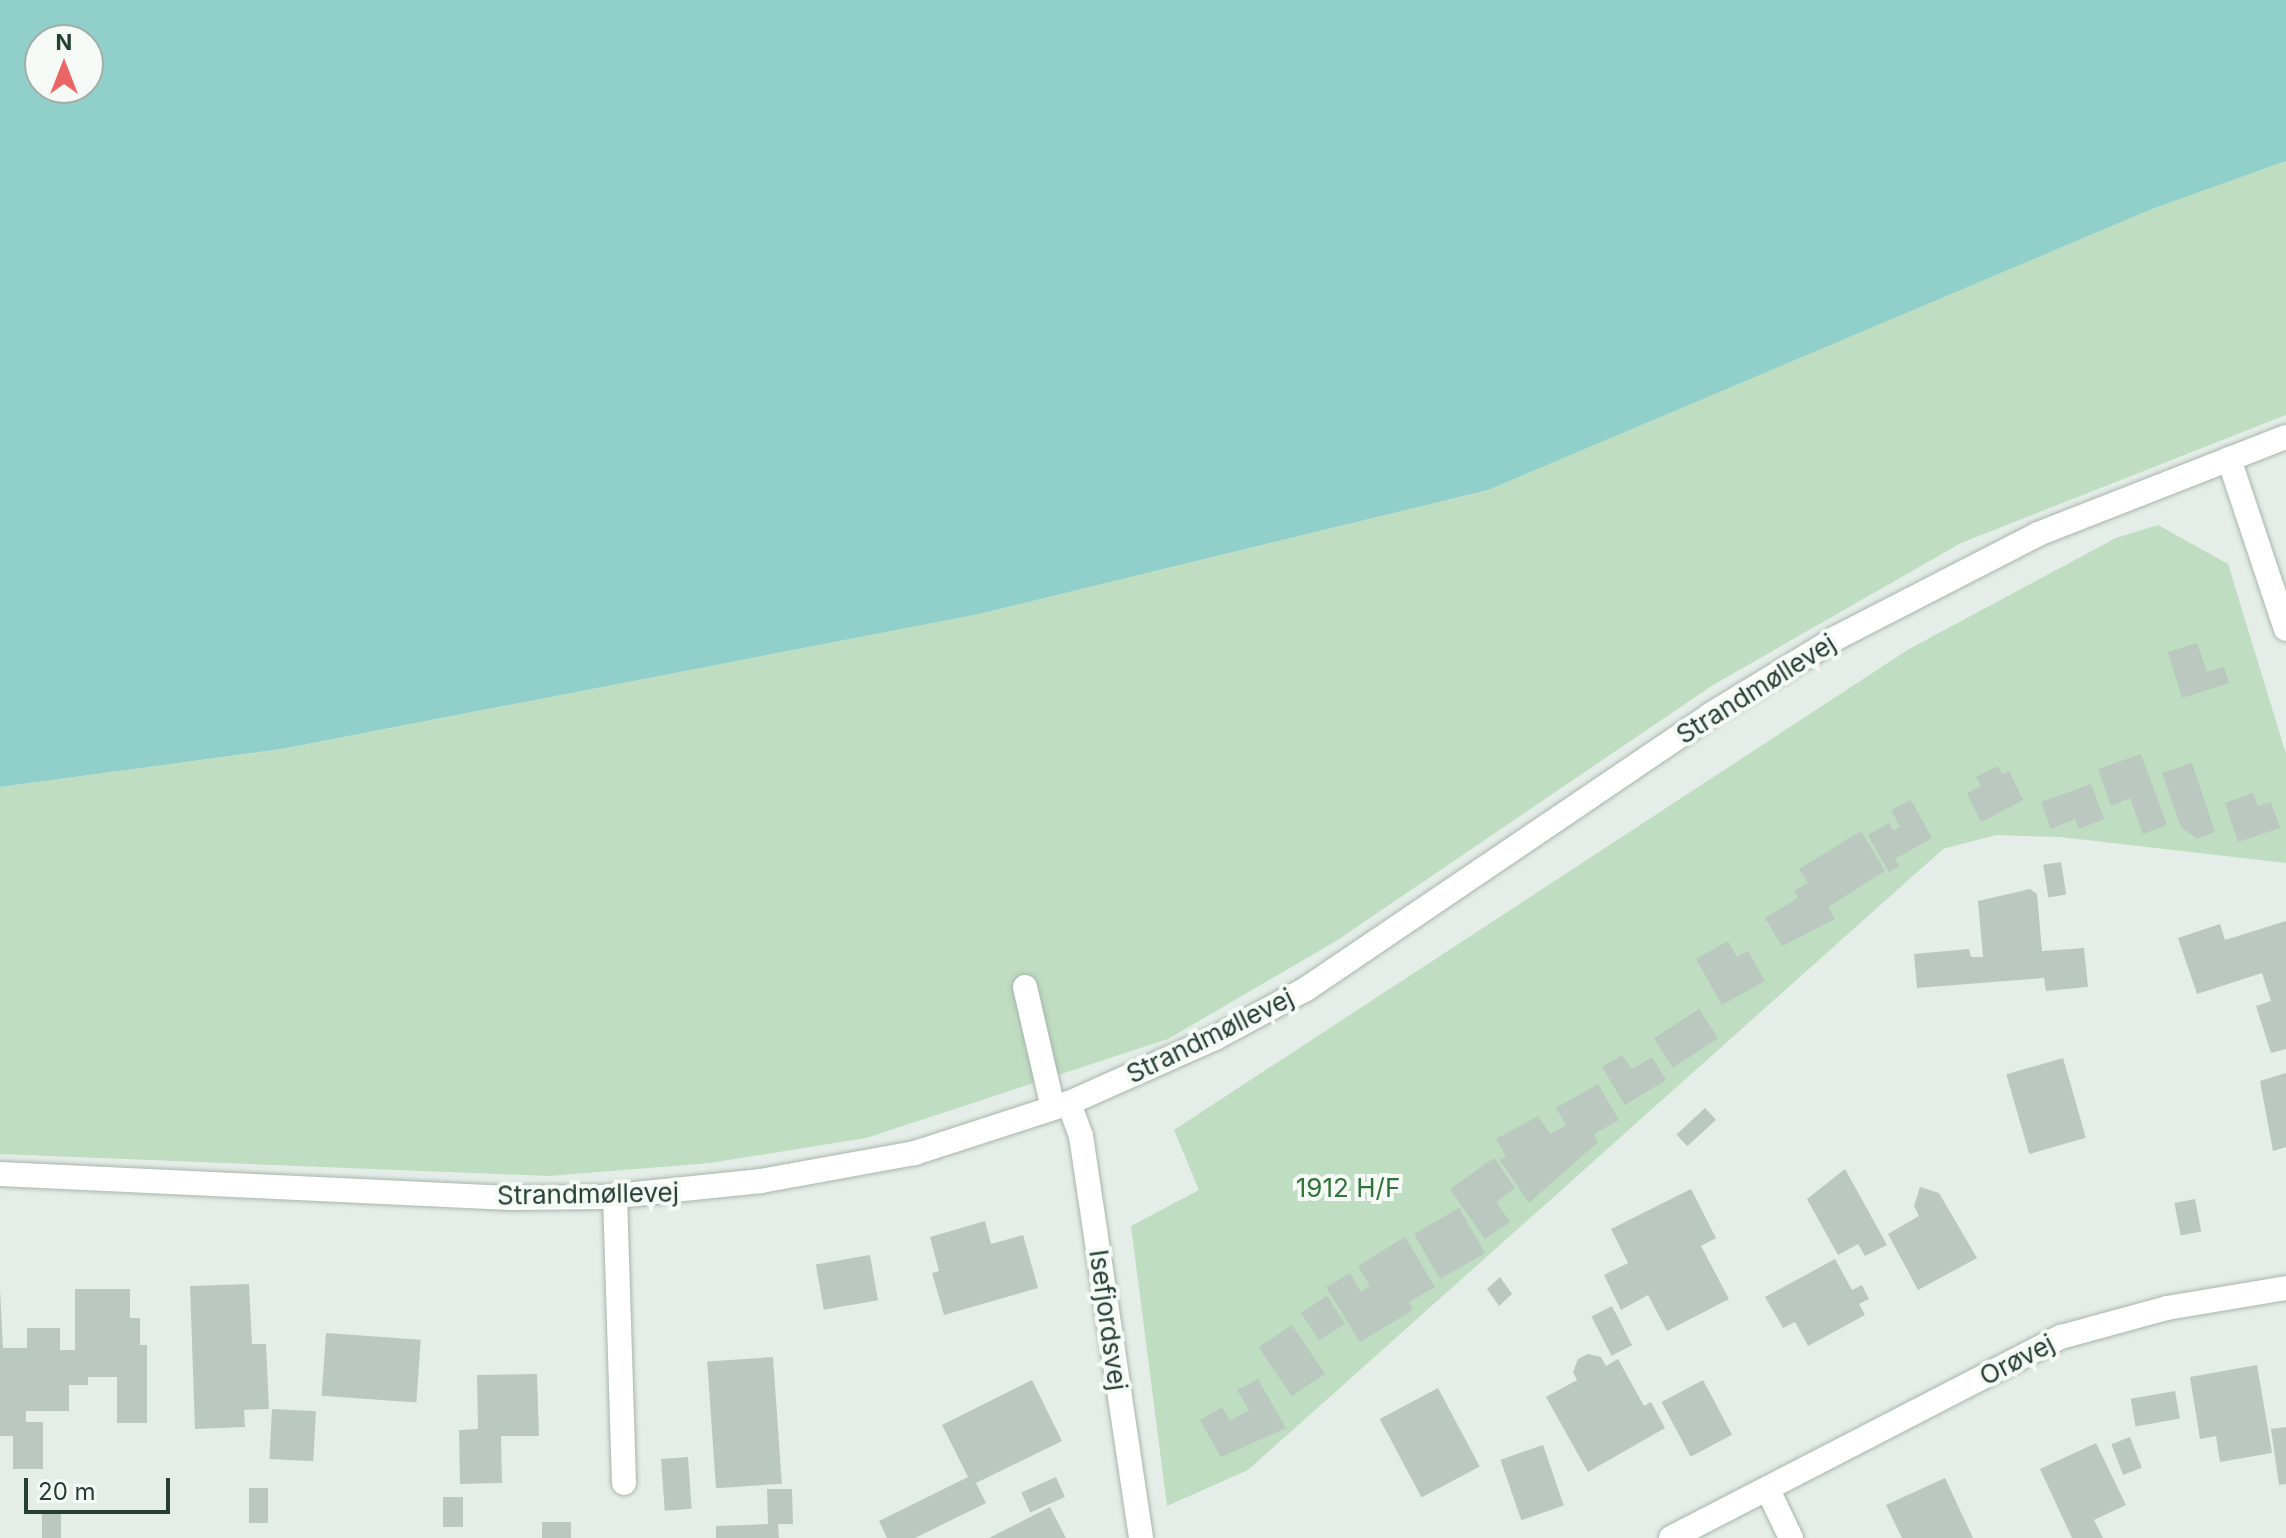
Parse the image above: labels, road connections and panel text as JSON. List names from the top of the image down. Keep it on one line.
{"streets":{"street":["Strandmøllevej","Isefjordsvej","Orøvej"]},"crossings":[["Strandmøllevej","Isefjordsvej"]],"parks":["1912 H/F"],"scale_bar":"20 m","north":"top"}
